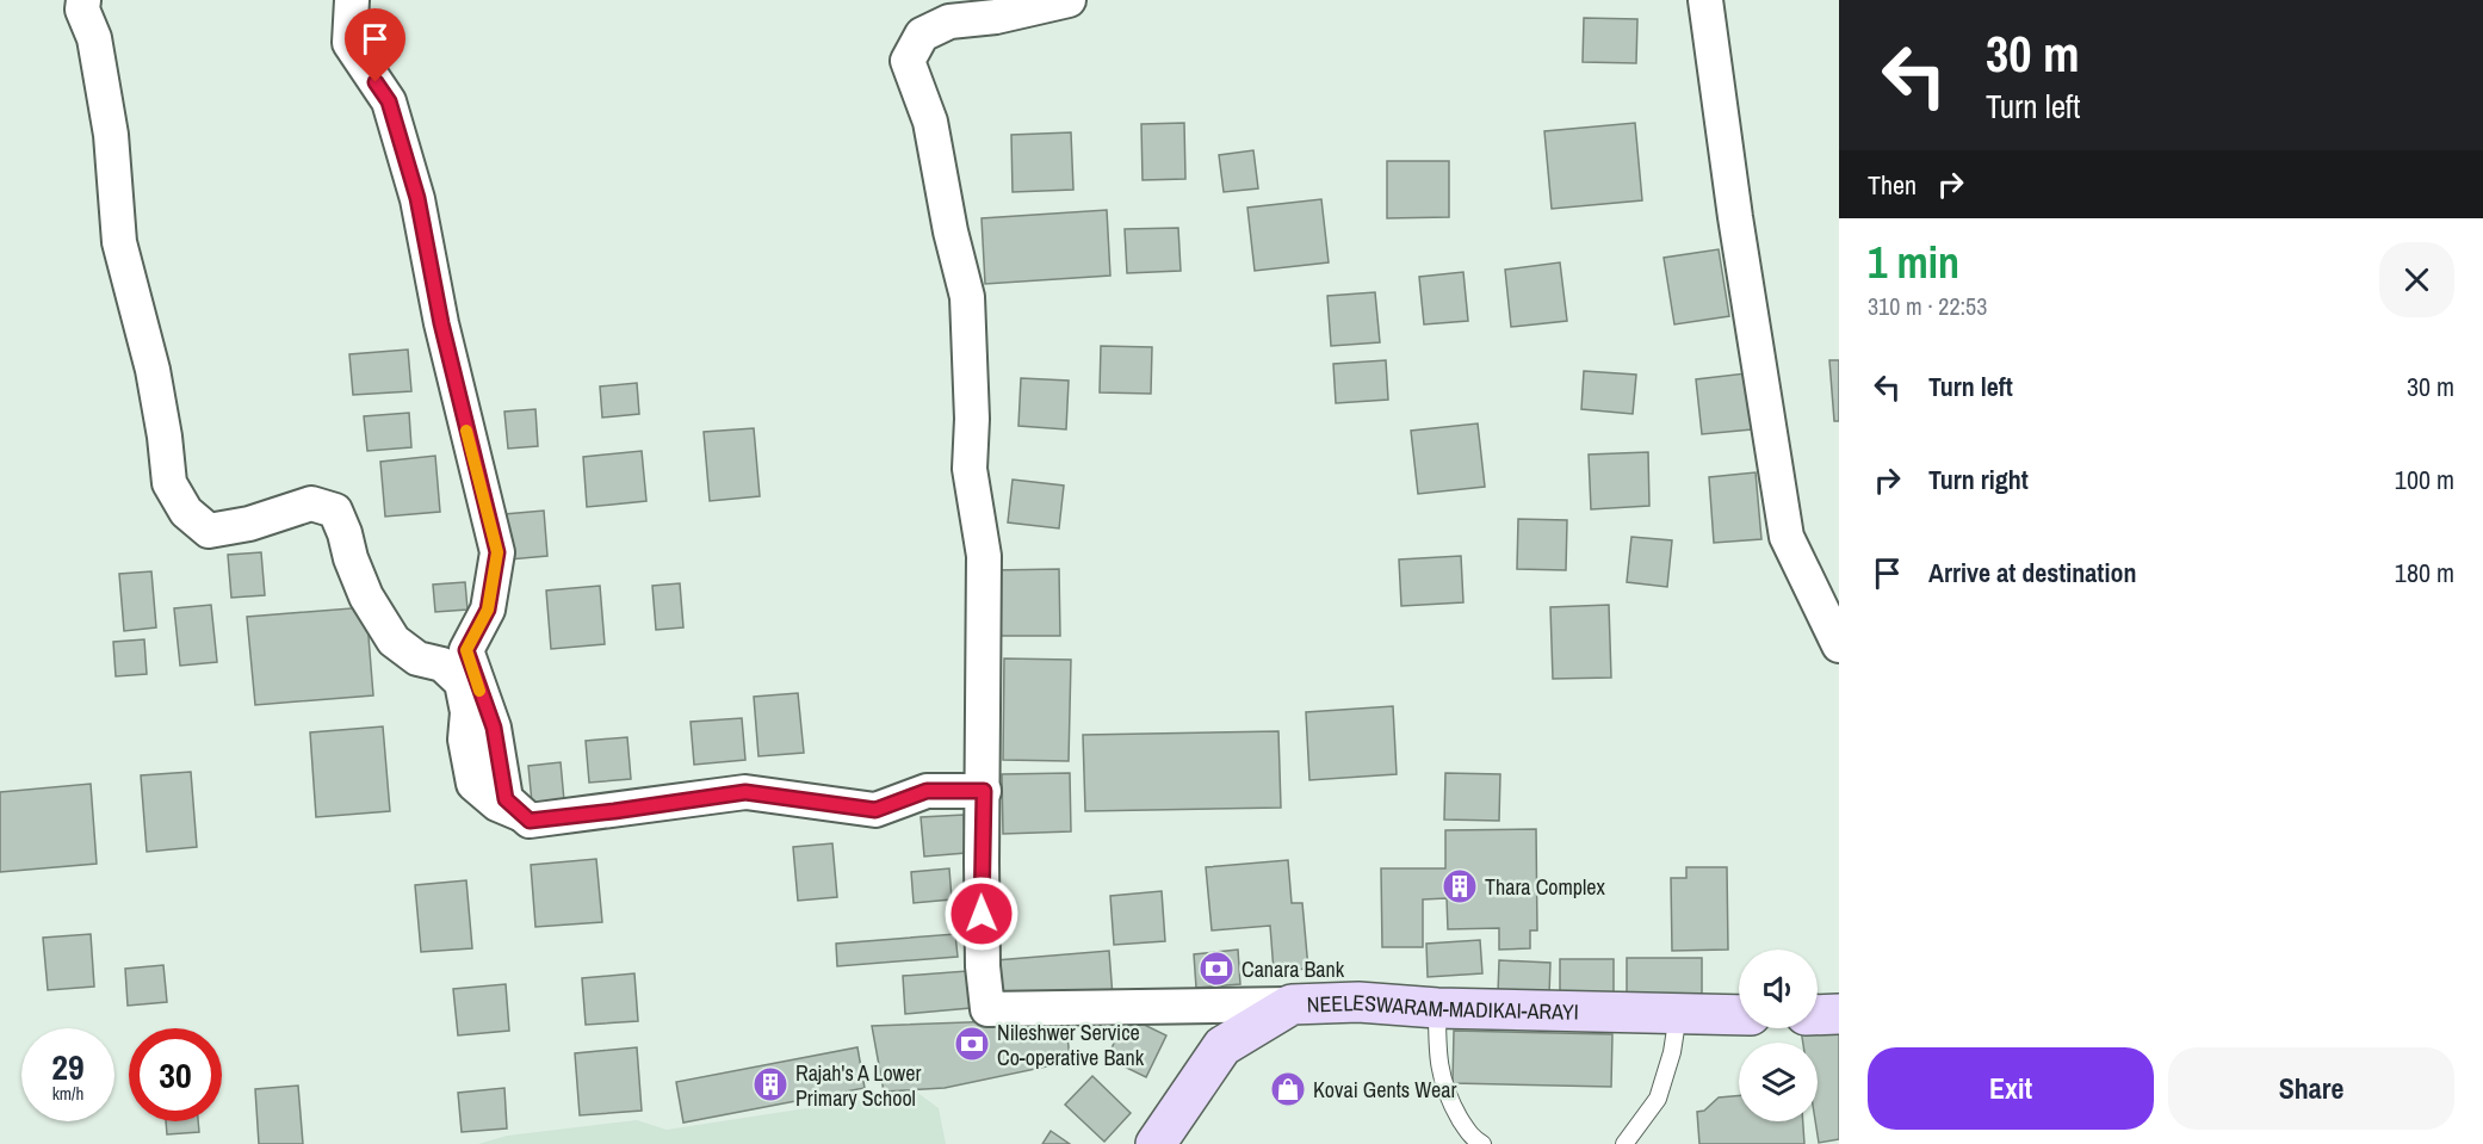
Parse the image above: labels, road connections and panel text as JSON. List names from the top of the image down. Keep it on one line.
{"streets":{"main road":["NEELESWARAM-MADIKAI-ARAYI"]},"places":{"building":["Thara Complex","Rajah's A Lower Primary School"],"bank":["Canara Bank","Nileshwer Service Co-operative Bank"],"shop":["Kovai Gents Wear"]},"page":{"turn":["30 m","Turn left"],"then":"Then","heading":["1 min","310 m · 22:53"],"list":[{"name":"Turn left","value":"30 m"},{"name":"Turn right","value":"100 m"},{"name":"Arrive at destination","value":"180 m"}],"speed":"29 km/h","limit":"30","buttons":["Exit","Share"]}}
